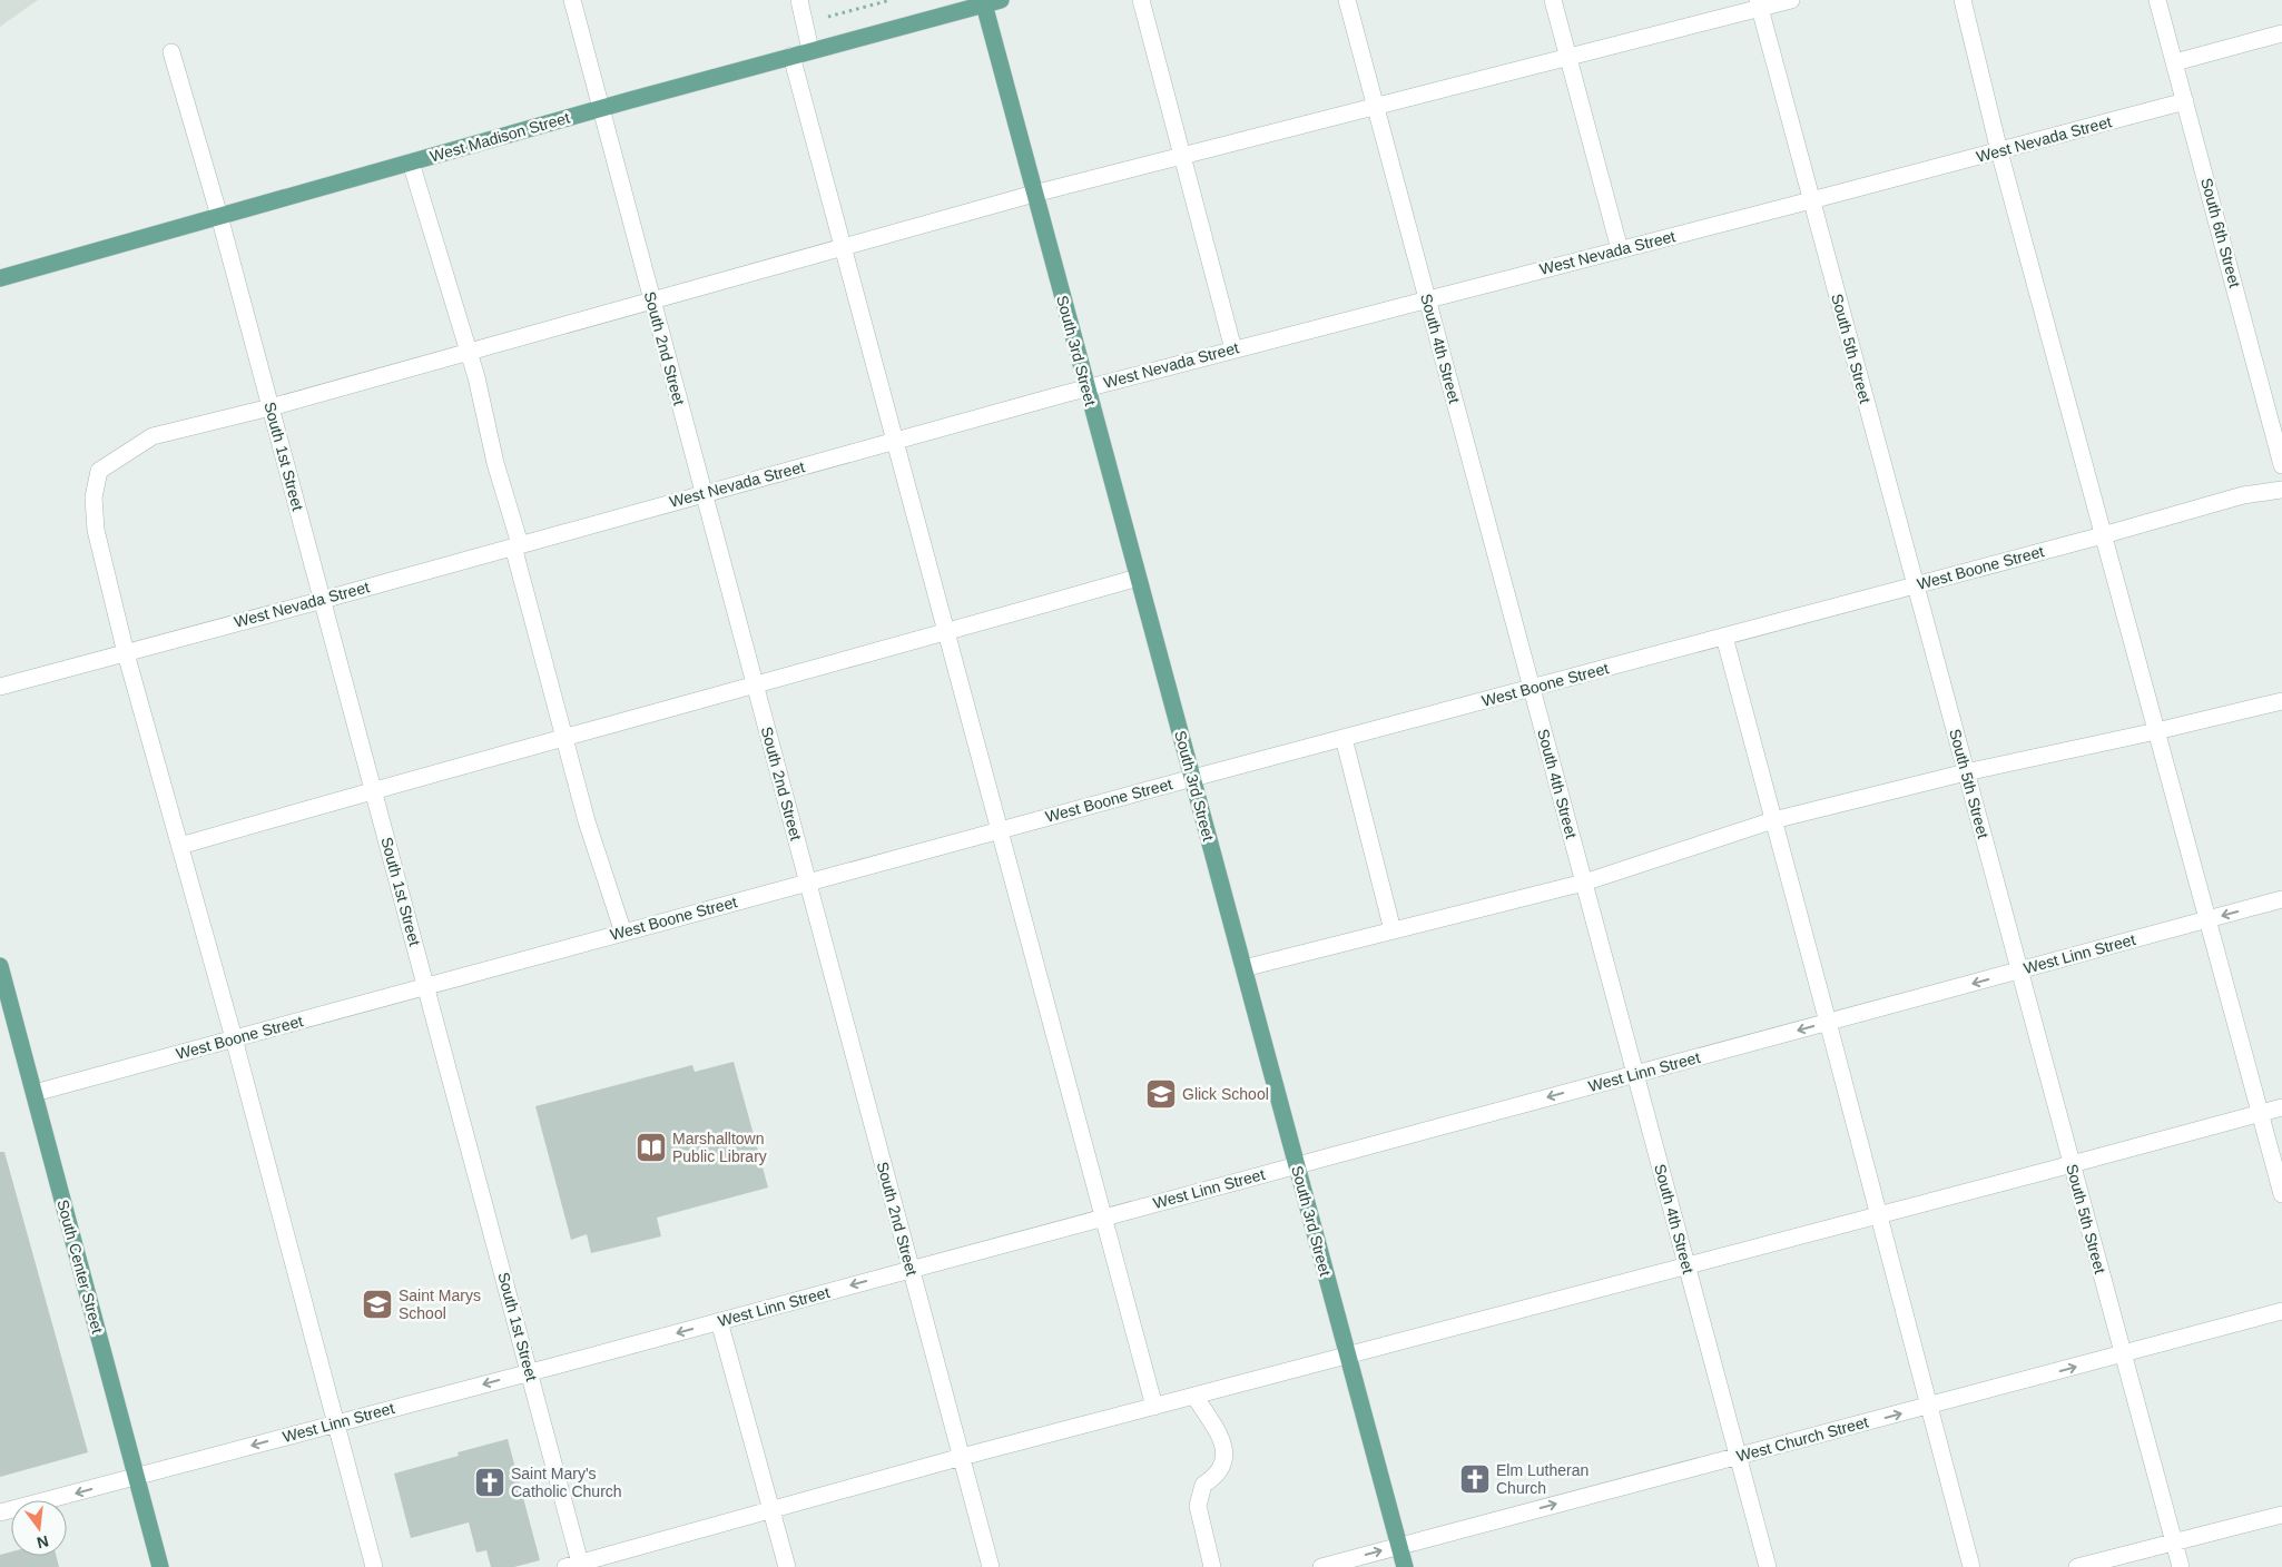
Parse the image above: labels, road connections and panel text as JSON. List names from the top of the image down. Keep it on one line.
{"streets":{"main road":["West Madison Street","South 3rd Street","South Center Street"],"street":["West Nevada Street","South 6th Street","South 2nd Street","South 4th Street","South 5th Street","South 1st Street","West Boone Street","West Linn Street","West Church Street"]},"crossings":[["West Madison Street","South 2nd Street"],["West Madison Street","South 3rd Street"],["West Madison Street","South 1st Street"],["West Nevada Street","South 6th Street"],["West Nevada Street","South 2nd Street"],["West Nevada Street","South 4th Street"],["West Nevada Street","South 5th Street"],["West Nevada Street","South 3rd Street"],["West Nevada Street","South 1st Street"],["South 2nd Street","West Boone Street"],["South 2nd Street","West Linn Street"],["South 4th Street","West Boone Street"],["South 4th Street","West Linn Street"],["South 4th Street","West Church Street"],["South 5th Street","West Boone Street"],["South 5th Street","West Linn Street"],["South 5th Street","West Church Street"],["South 3rd Street","West Boone Street"],["South 3rd Street","West Linn Street"],["South 3rd Street","West Church Street"],["South 1st Street","West Boone Street"],["South 1st Street","West Linn Street"],["West Boone Street","South Center Street"],["West Linn Street","South Center Street"]],"one_way":["West Linn Street","West Church Street"],"places":{"school or university":["Glick School","Saint Marys School"],"library":["Marshalltown Public Library"],"church":["Elm Lutheran Church","Saint Mary's Catholic Church"]},"north":"bottom"}
